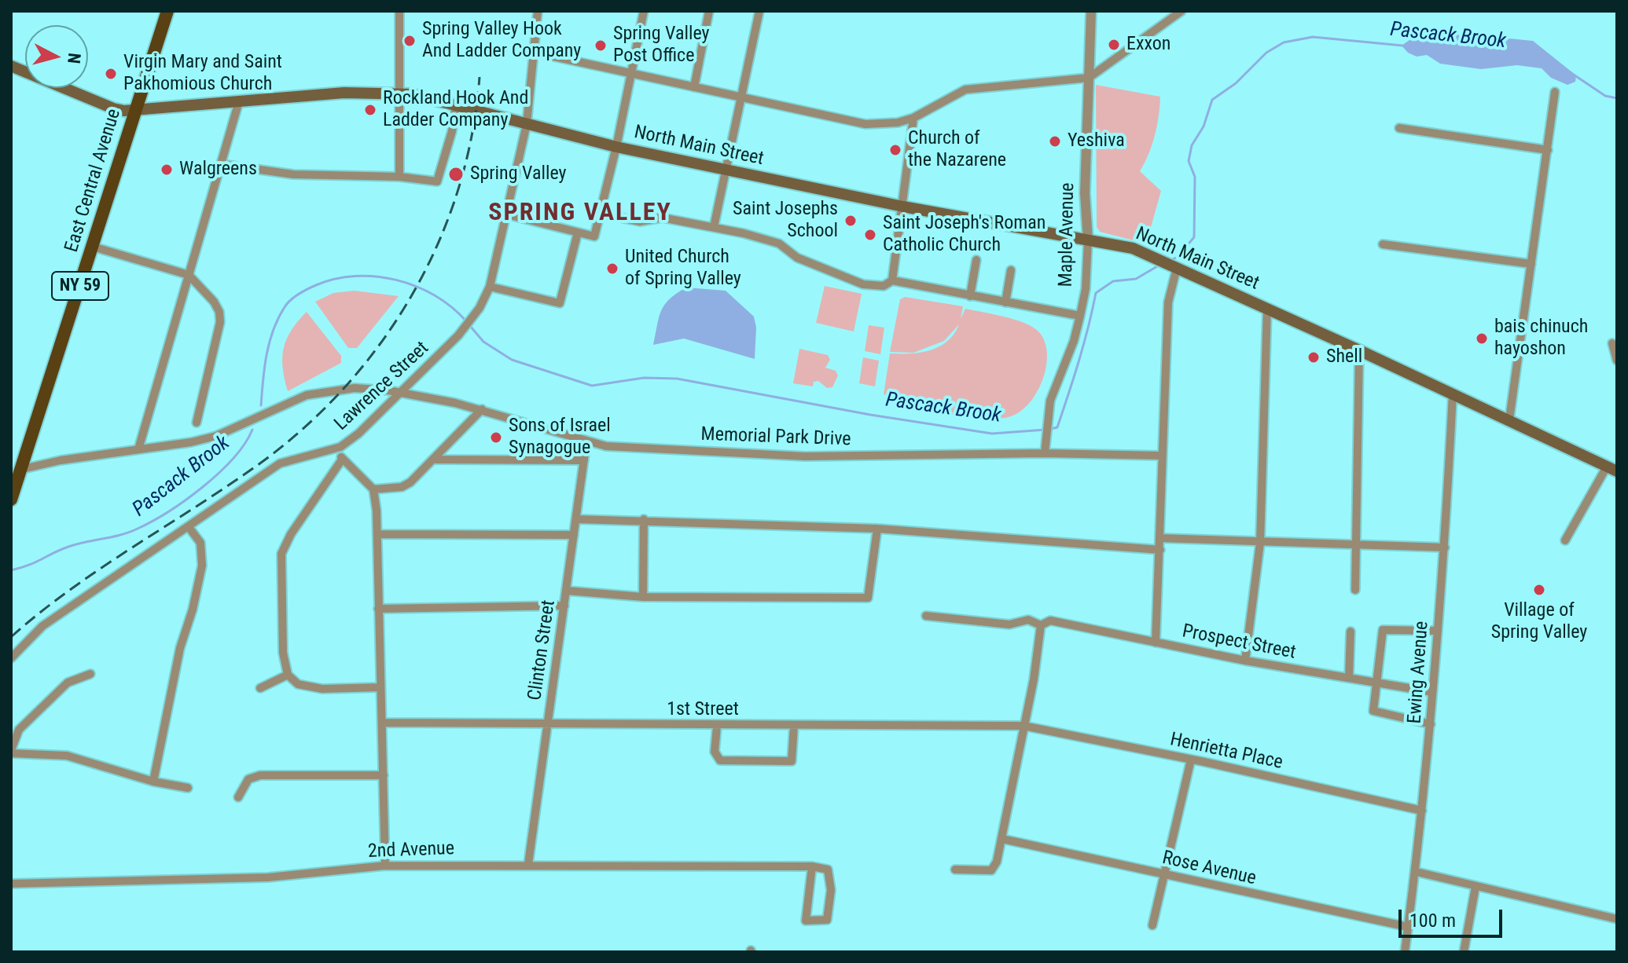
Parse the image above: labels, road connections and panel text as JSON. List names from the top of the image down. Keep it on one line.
{"streets":{"main road":["North Main Street","East Central Avenue","NY 59"],"street":["Maple Avenue","Lawrence Street","Memorial Park Drive","Prospect Street","Clinton Street","Ewing Avenue","1st Street","Henrietta Place","2nd Avenue","Rose Avenue"]},"crossings":[["North Main Street","East Central Avenue"],["North Main Street","Maple Avenue"],["North Main Street","Lawrence Street"],["North Main Street","Ewing Avenue"],["East Central Avenue","NY 59"],["East Central Avenue","Memorial Park Drive"],["Maple Avenue","Memorial Park Drive"],["NY 59","Memorial Park Drive"],["Lawrence Street","Memorial Park Drive"],["Memorial Park Drive","Clinton Street"],["Prospect Street","Ewing Avenue"],["Clinton Street","1st Street"],["Clinton Street","2nd Avenue"],["Ewing Avenue","Henrietta Place"],["Ewing Avenue","Rose Avenue"],["1st Street","Henrietta Place"]],"districts":["SPRING VALLEY"],"water":["Pascack Brook"],"places":["Spring Valley Hook And Ladder Company","Exxon","Spring Valley Post Office","Virgin Mary and Saint Pakhomious Church","Rockland Hook And Ladder Company","Yeshiva","Church of the Nazarene","Walgreens","Spring Valley","Saint Josephs School","Saint Joseph's Roman Catholic Church","United Church of Spring Valley","bais chinuch hayoshon","Shell","Sons of Israel Synagogue","Village of Spring Valley"],"scale_bar":"100 m","north":"right"}
